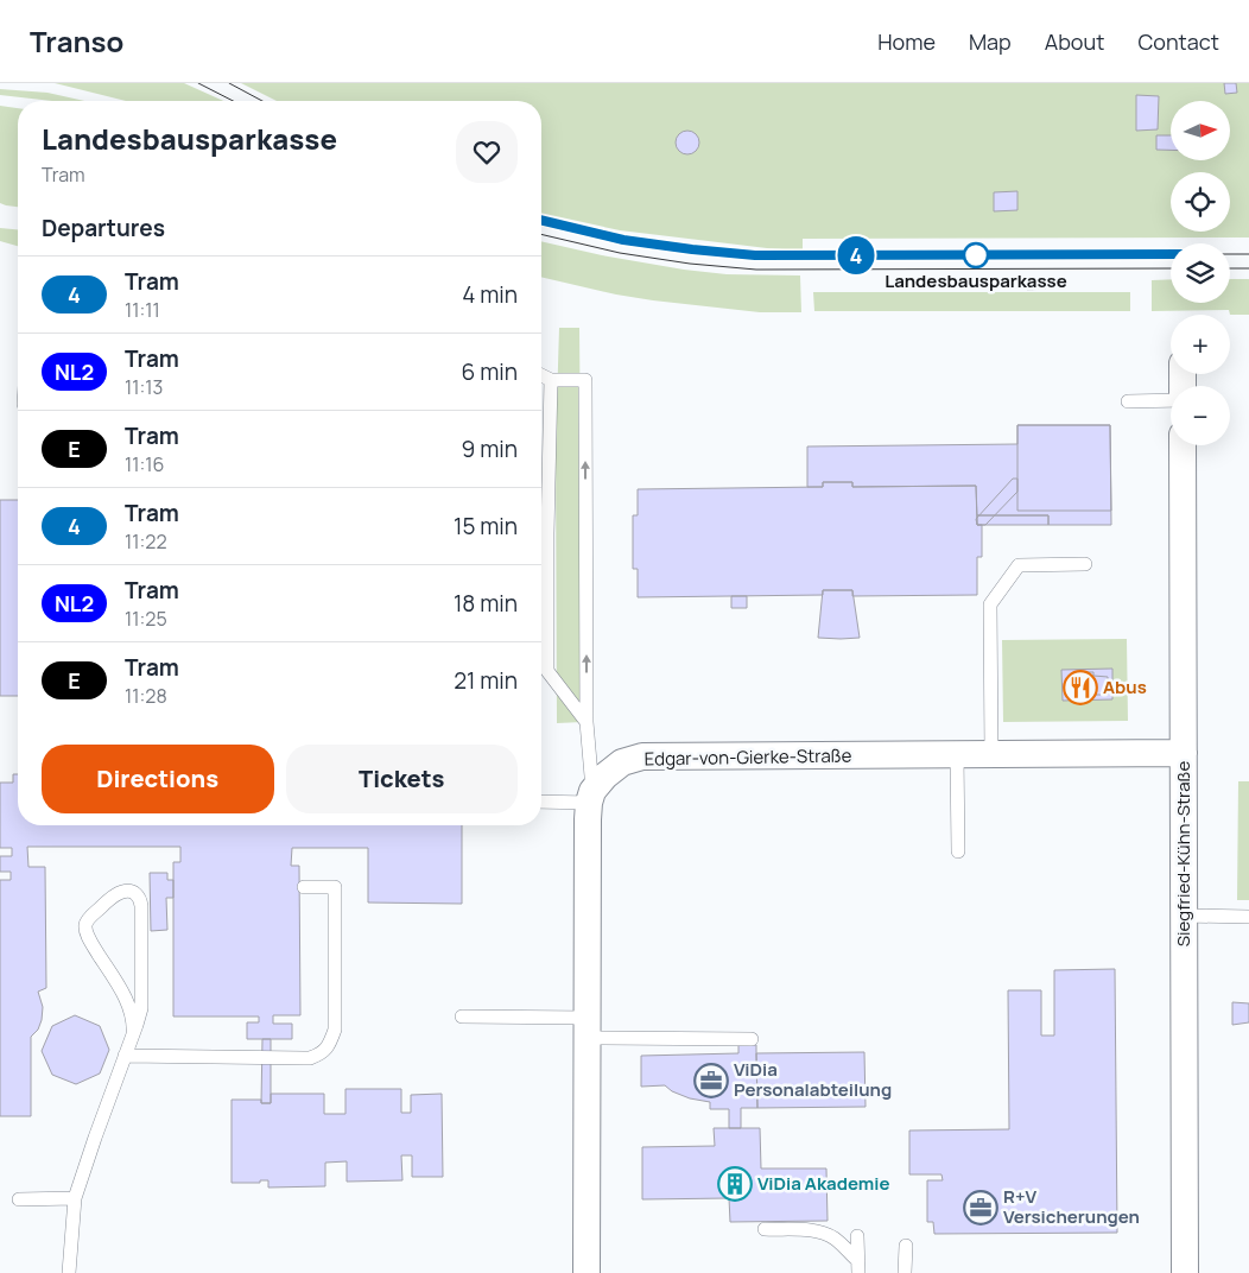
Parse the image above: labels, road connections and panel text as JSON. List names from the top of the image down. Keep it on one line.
{"streets":{"street":["Edgar-von-Gierke-Straße","Siegfried-Kühn-Straße"]},"crossings":[["Edgar-von-Gierke-Straße","Siegfried-Kühn-Straße"]],"places":{"other":["Landesbausparkasse"],"restaurant":["Abus"],"office":["ViDia Personalabteilung","R+V Versicherungen"],"building":["ViDia Akademie"]},"lines":["tram line 4"],"north":"right","page":{"header":"Transo","nav":["Home","Map","About","Contact"],"on_map":"4","map_buttons":["+","−"],"heading":[["Landesbausparkasse","Tram"],"Departures"],"list":[{"mark":"4","name":"Tram","note":"11:11","value":"4 min"},{"mark":"NL2","name":"Tram","note":"11:13","value":"6 min"},{"mark":"E","name":"Tram","note":"11:16","value":"9 min"},{"mark":"4","name":"Tram","note":"11:22","value":"15 min"},{"mark":"NL2","name":"Tram","note":"11:25","value":"18 min"},{"mark":"E","name":"Tram","note":"11:28","value":"21 min"}],"buttons":["Directions","Tickets"]}}
